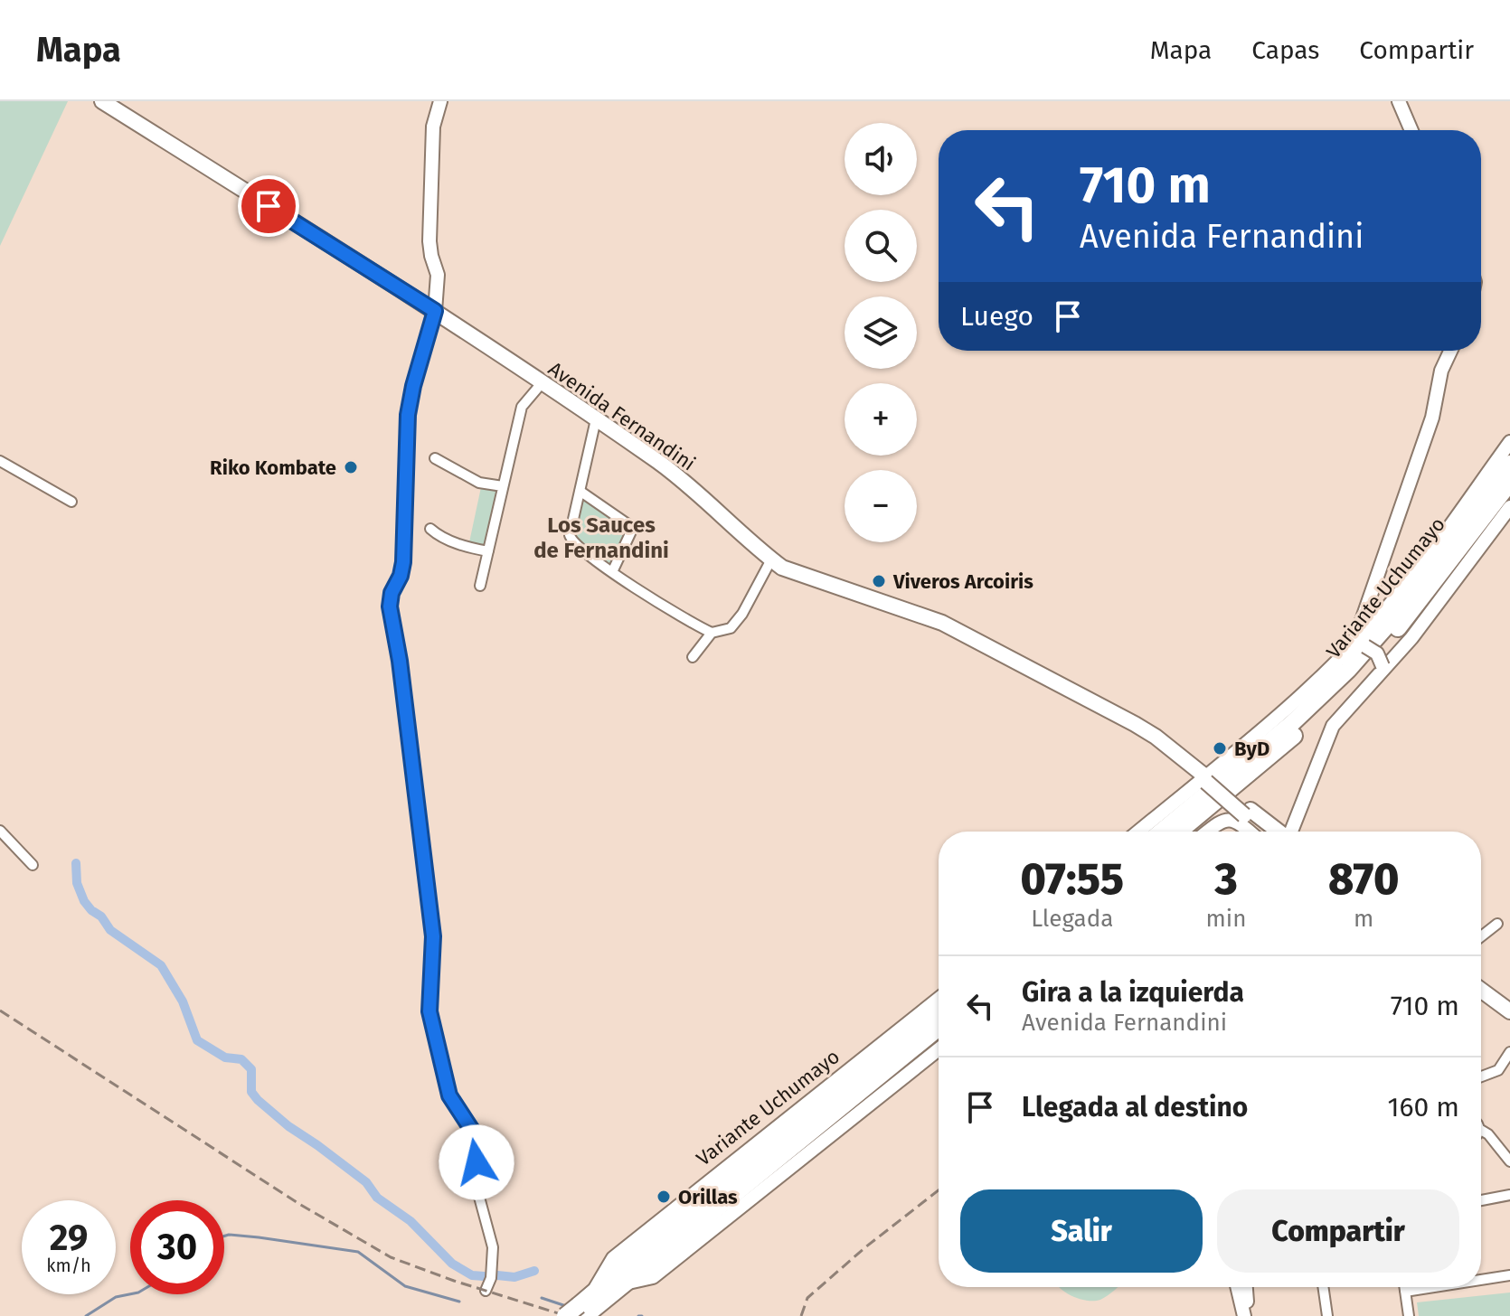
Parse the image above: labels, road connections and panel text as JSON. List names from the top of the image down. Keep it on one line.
{"streets":{"highway":["Variante Uchumayo"],"main road":["Avenida Fernandini"]},"crossings":[["Avenida Fernandini","Variante Uchumayo"]],"districts":["Los Sauces de Fernandini"],"places":["Riko Kombate","Viveros Arcoiris","ByD","Orillas"],"page":{"header":"Mapa","nav":["Mapa","Capas","Compartir"],"map_buttons":["+","−"],"turn":["710 m","Avenida Fernandini"],"then":"Luego","eta":["07:55","Llegada","3","min","870","m"],"list":[{"name":"Gira a la izquierda","note":"Avenida Fernandini","value":"710 m"},{"name":"Llegada al destino","value":"160 m"}],"buttons":["Salir","Compartir"],"speed":"29 km/h","limit":"30"}}
